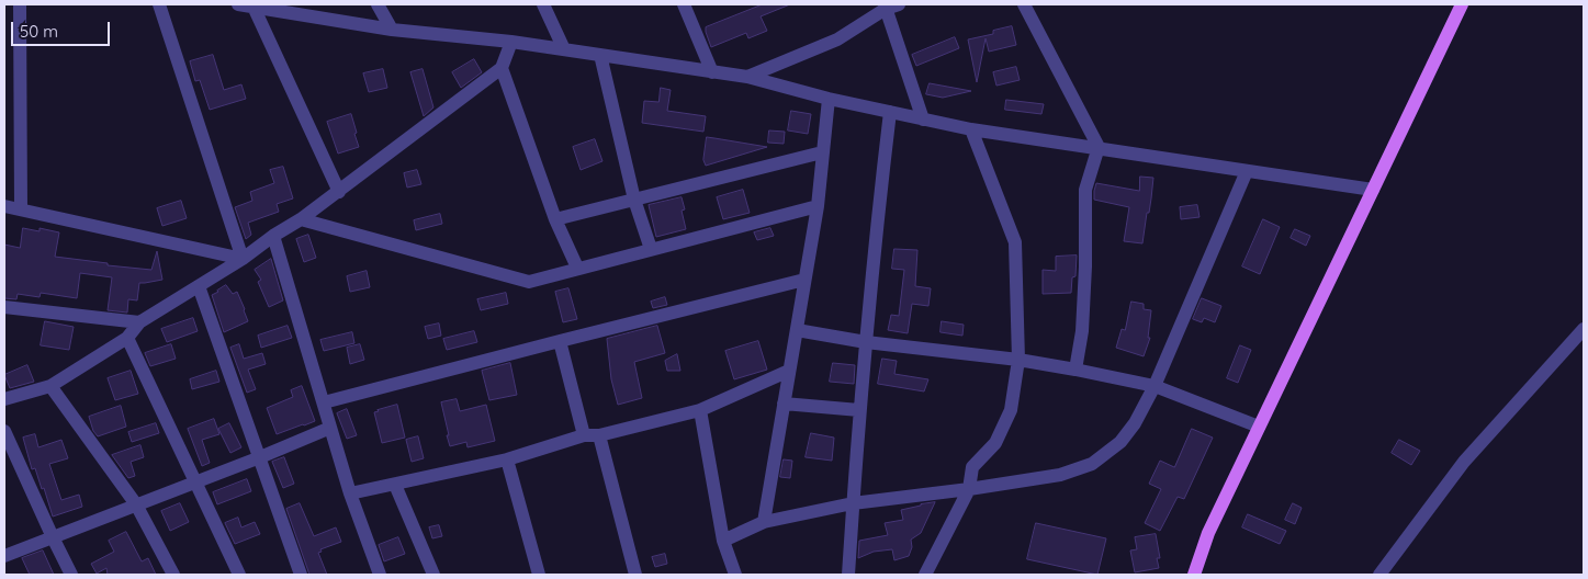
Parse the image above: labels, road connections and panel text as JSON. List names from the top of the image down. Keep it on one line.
{"scale_bar":"50 m"}
